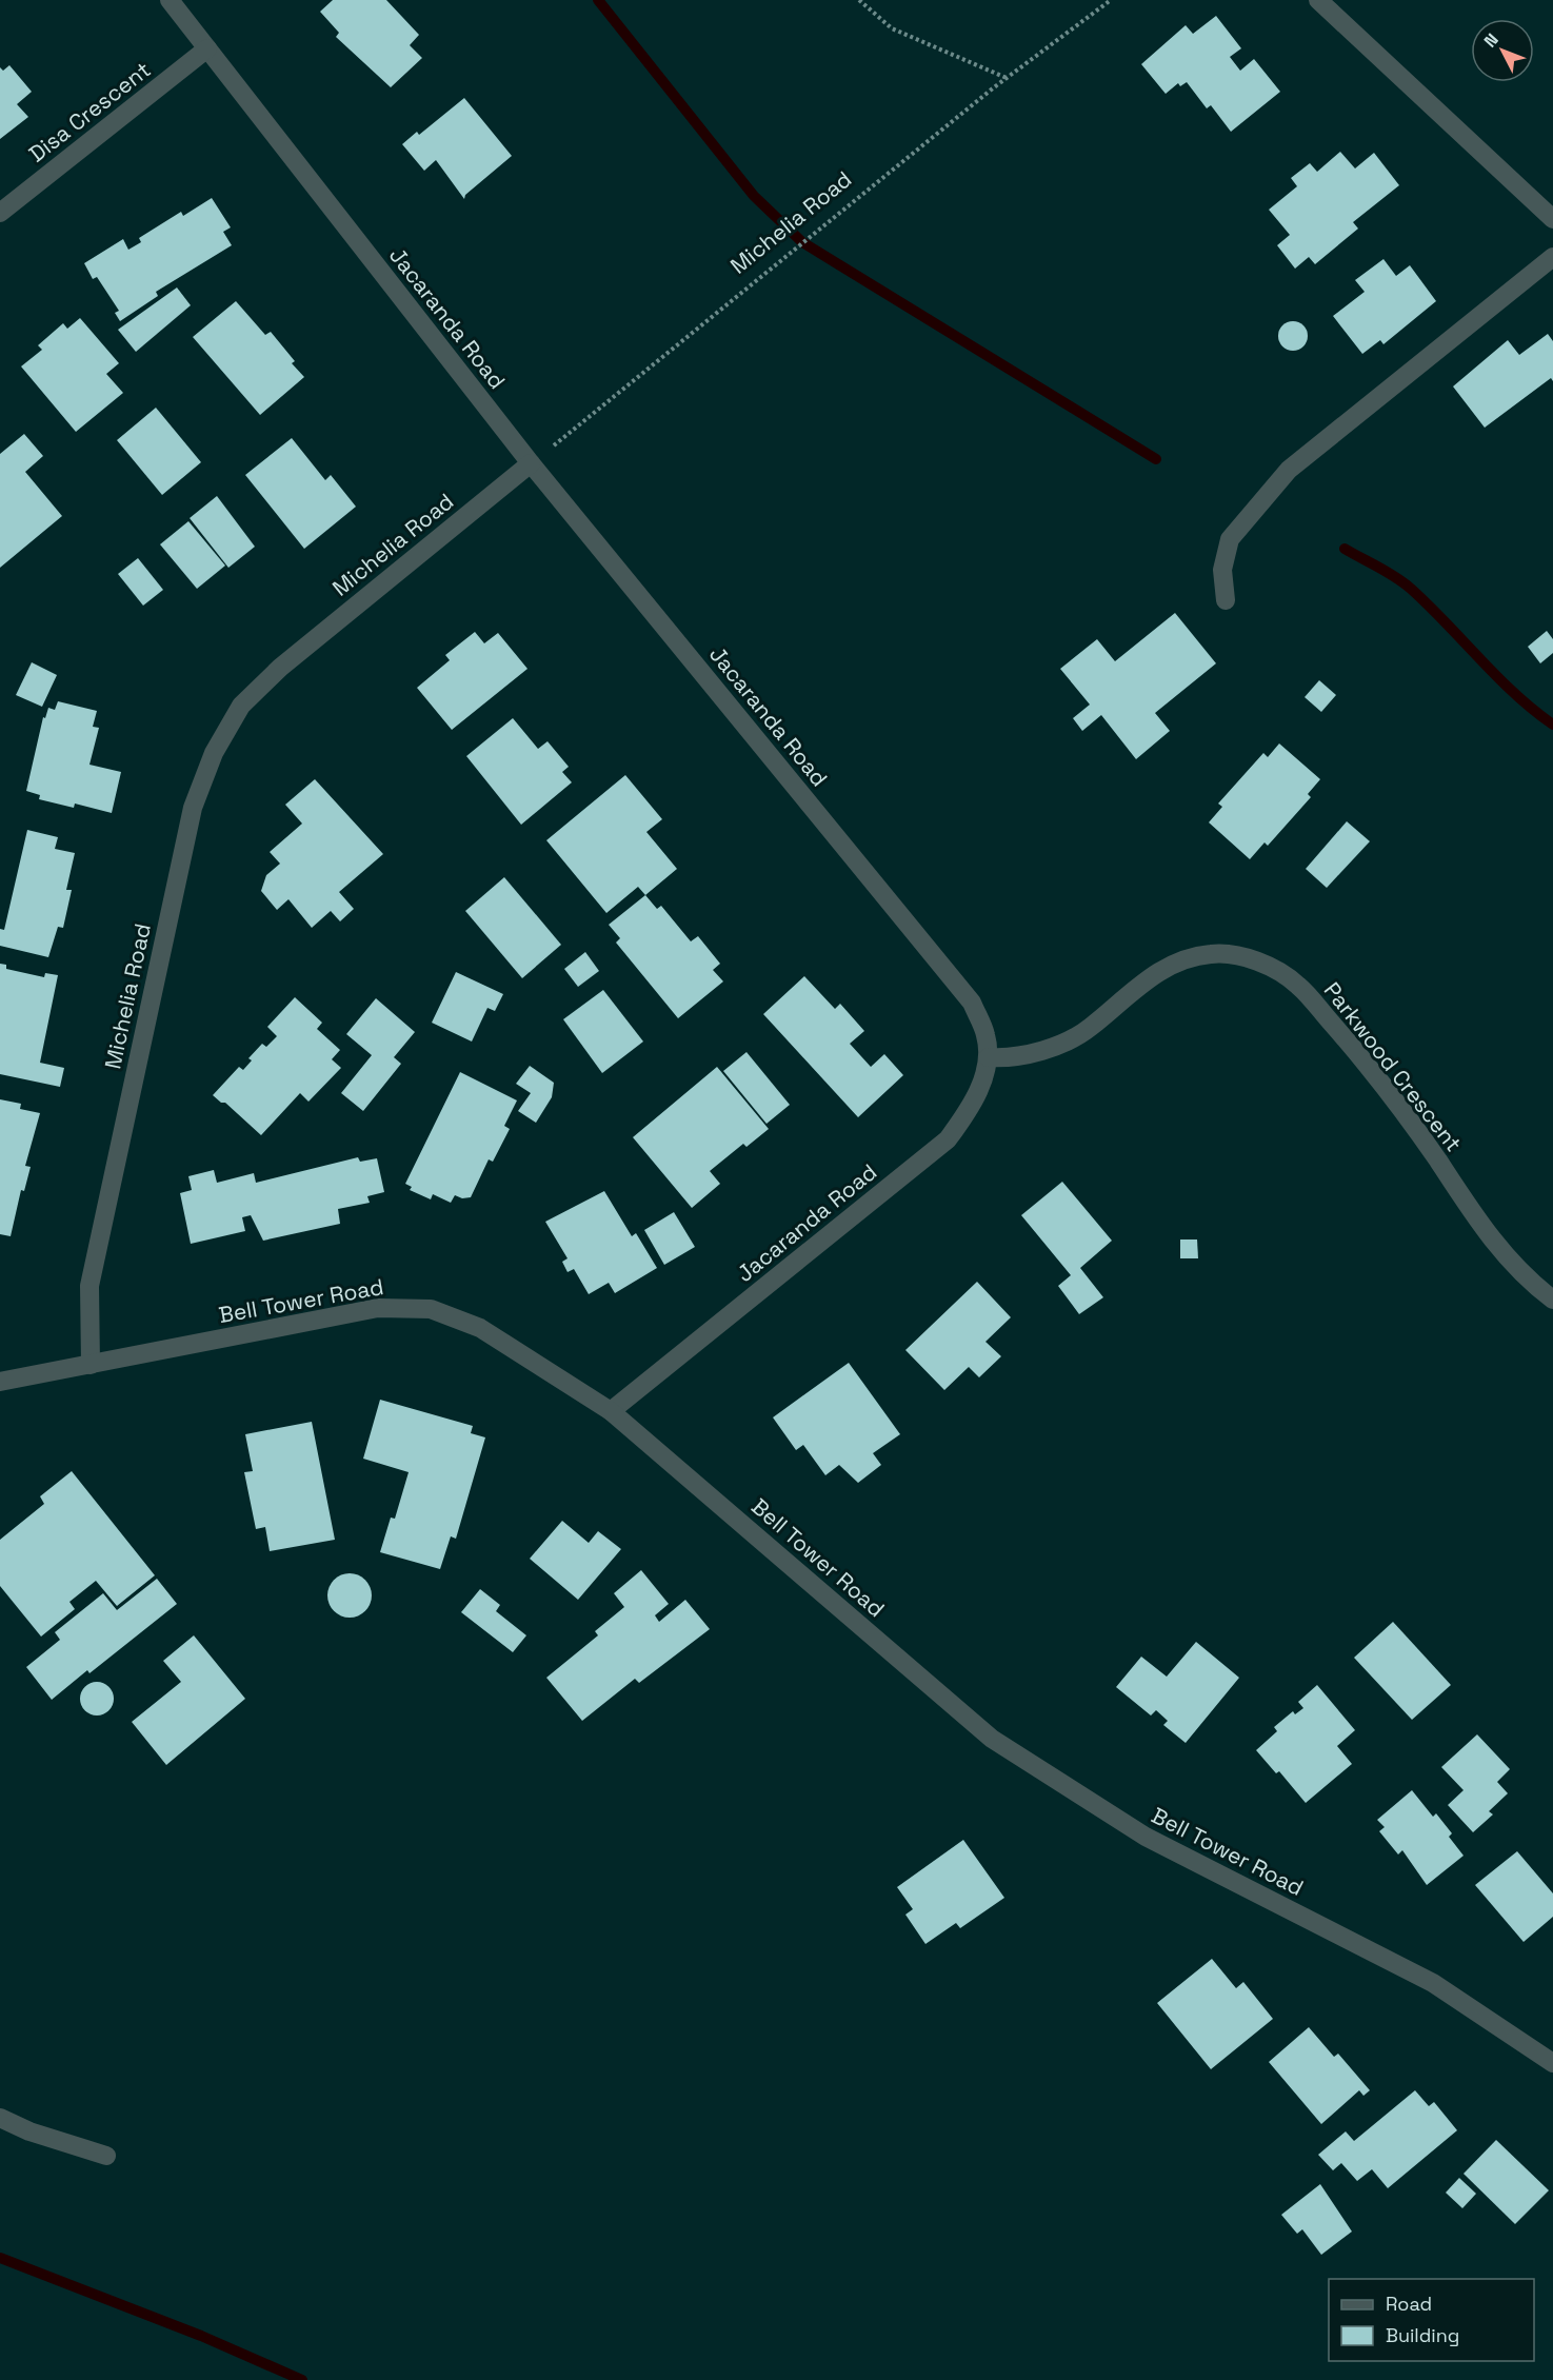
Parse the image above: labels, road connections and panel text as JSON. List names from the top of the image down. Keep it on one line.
{"streets":{"street":["Disa Crescent","Michelia Road","Jacaranda Road","Parkwood Crescent","Bell Tower Road"]},"crossings":[["Disa Crescent","Jacaranda Road"],["Michelia Road","Jacaranda Road"],["Michelia Road","Bell Tower Road"],["Jacaranda Road","Parkwood Crescent"],["Jacaranda Road","Bell Tower Road"]],"legend":["Road","Building"],"north":"top left"}
